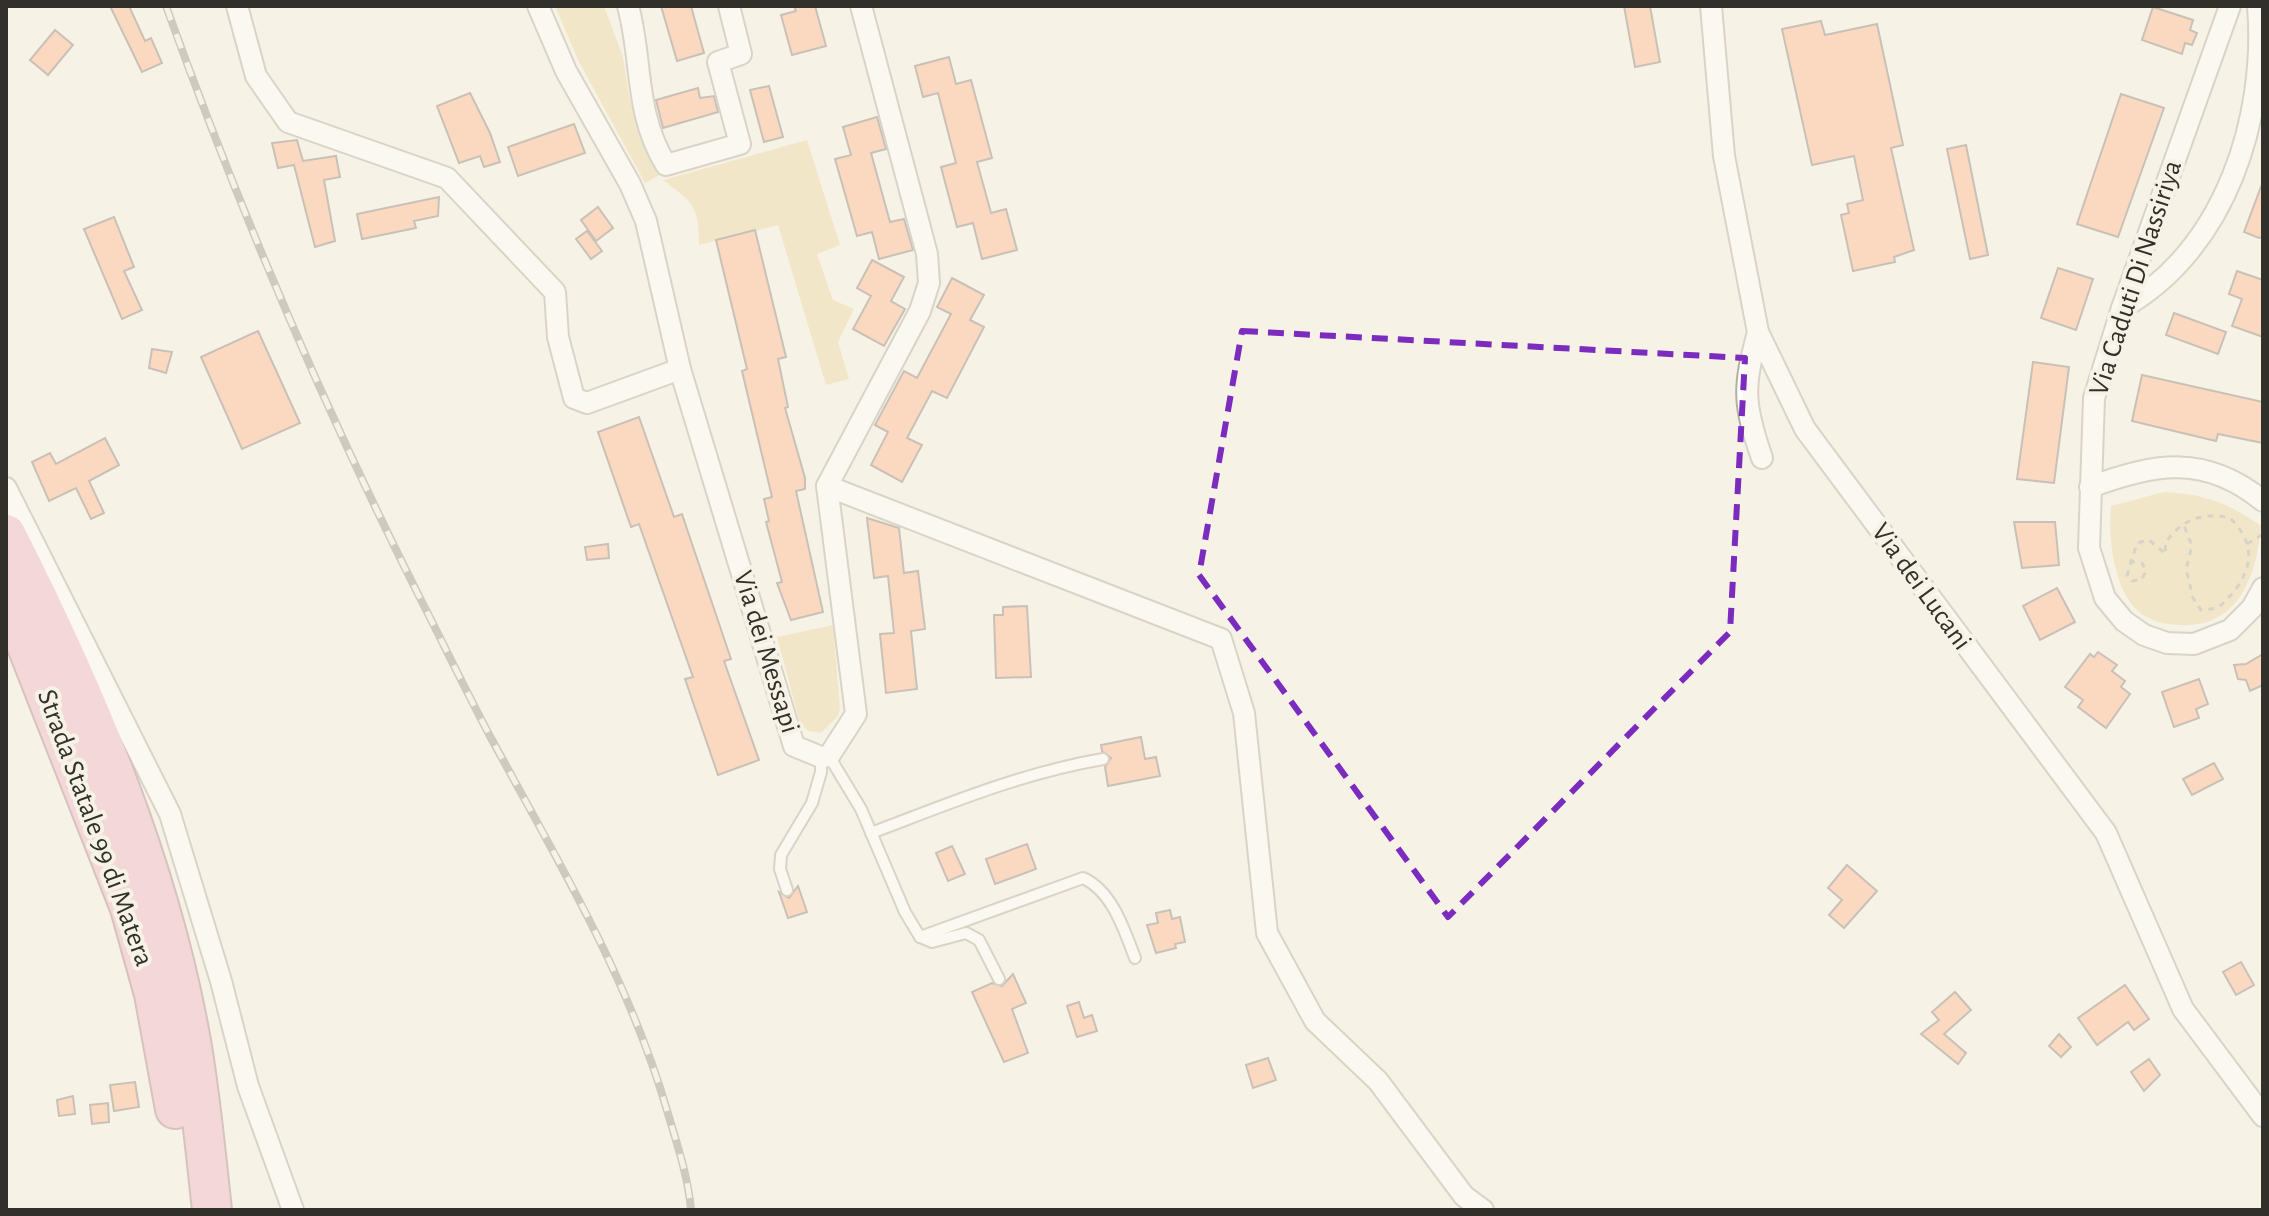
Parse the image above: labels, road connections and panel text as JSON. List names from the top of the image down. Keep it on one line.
{"streets":{"highway":["Strada Statale 99 di Matera"],"street":["Via Caduti Di Nassiriya","Via dei Lucani","Via dei Messapi"]}}
